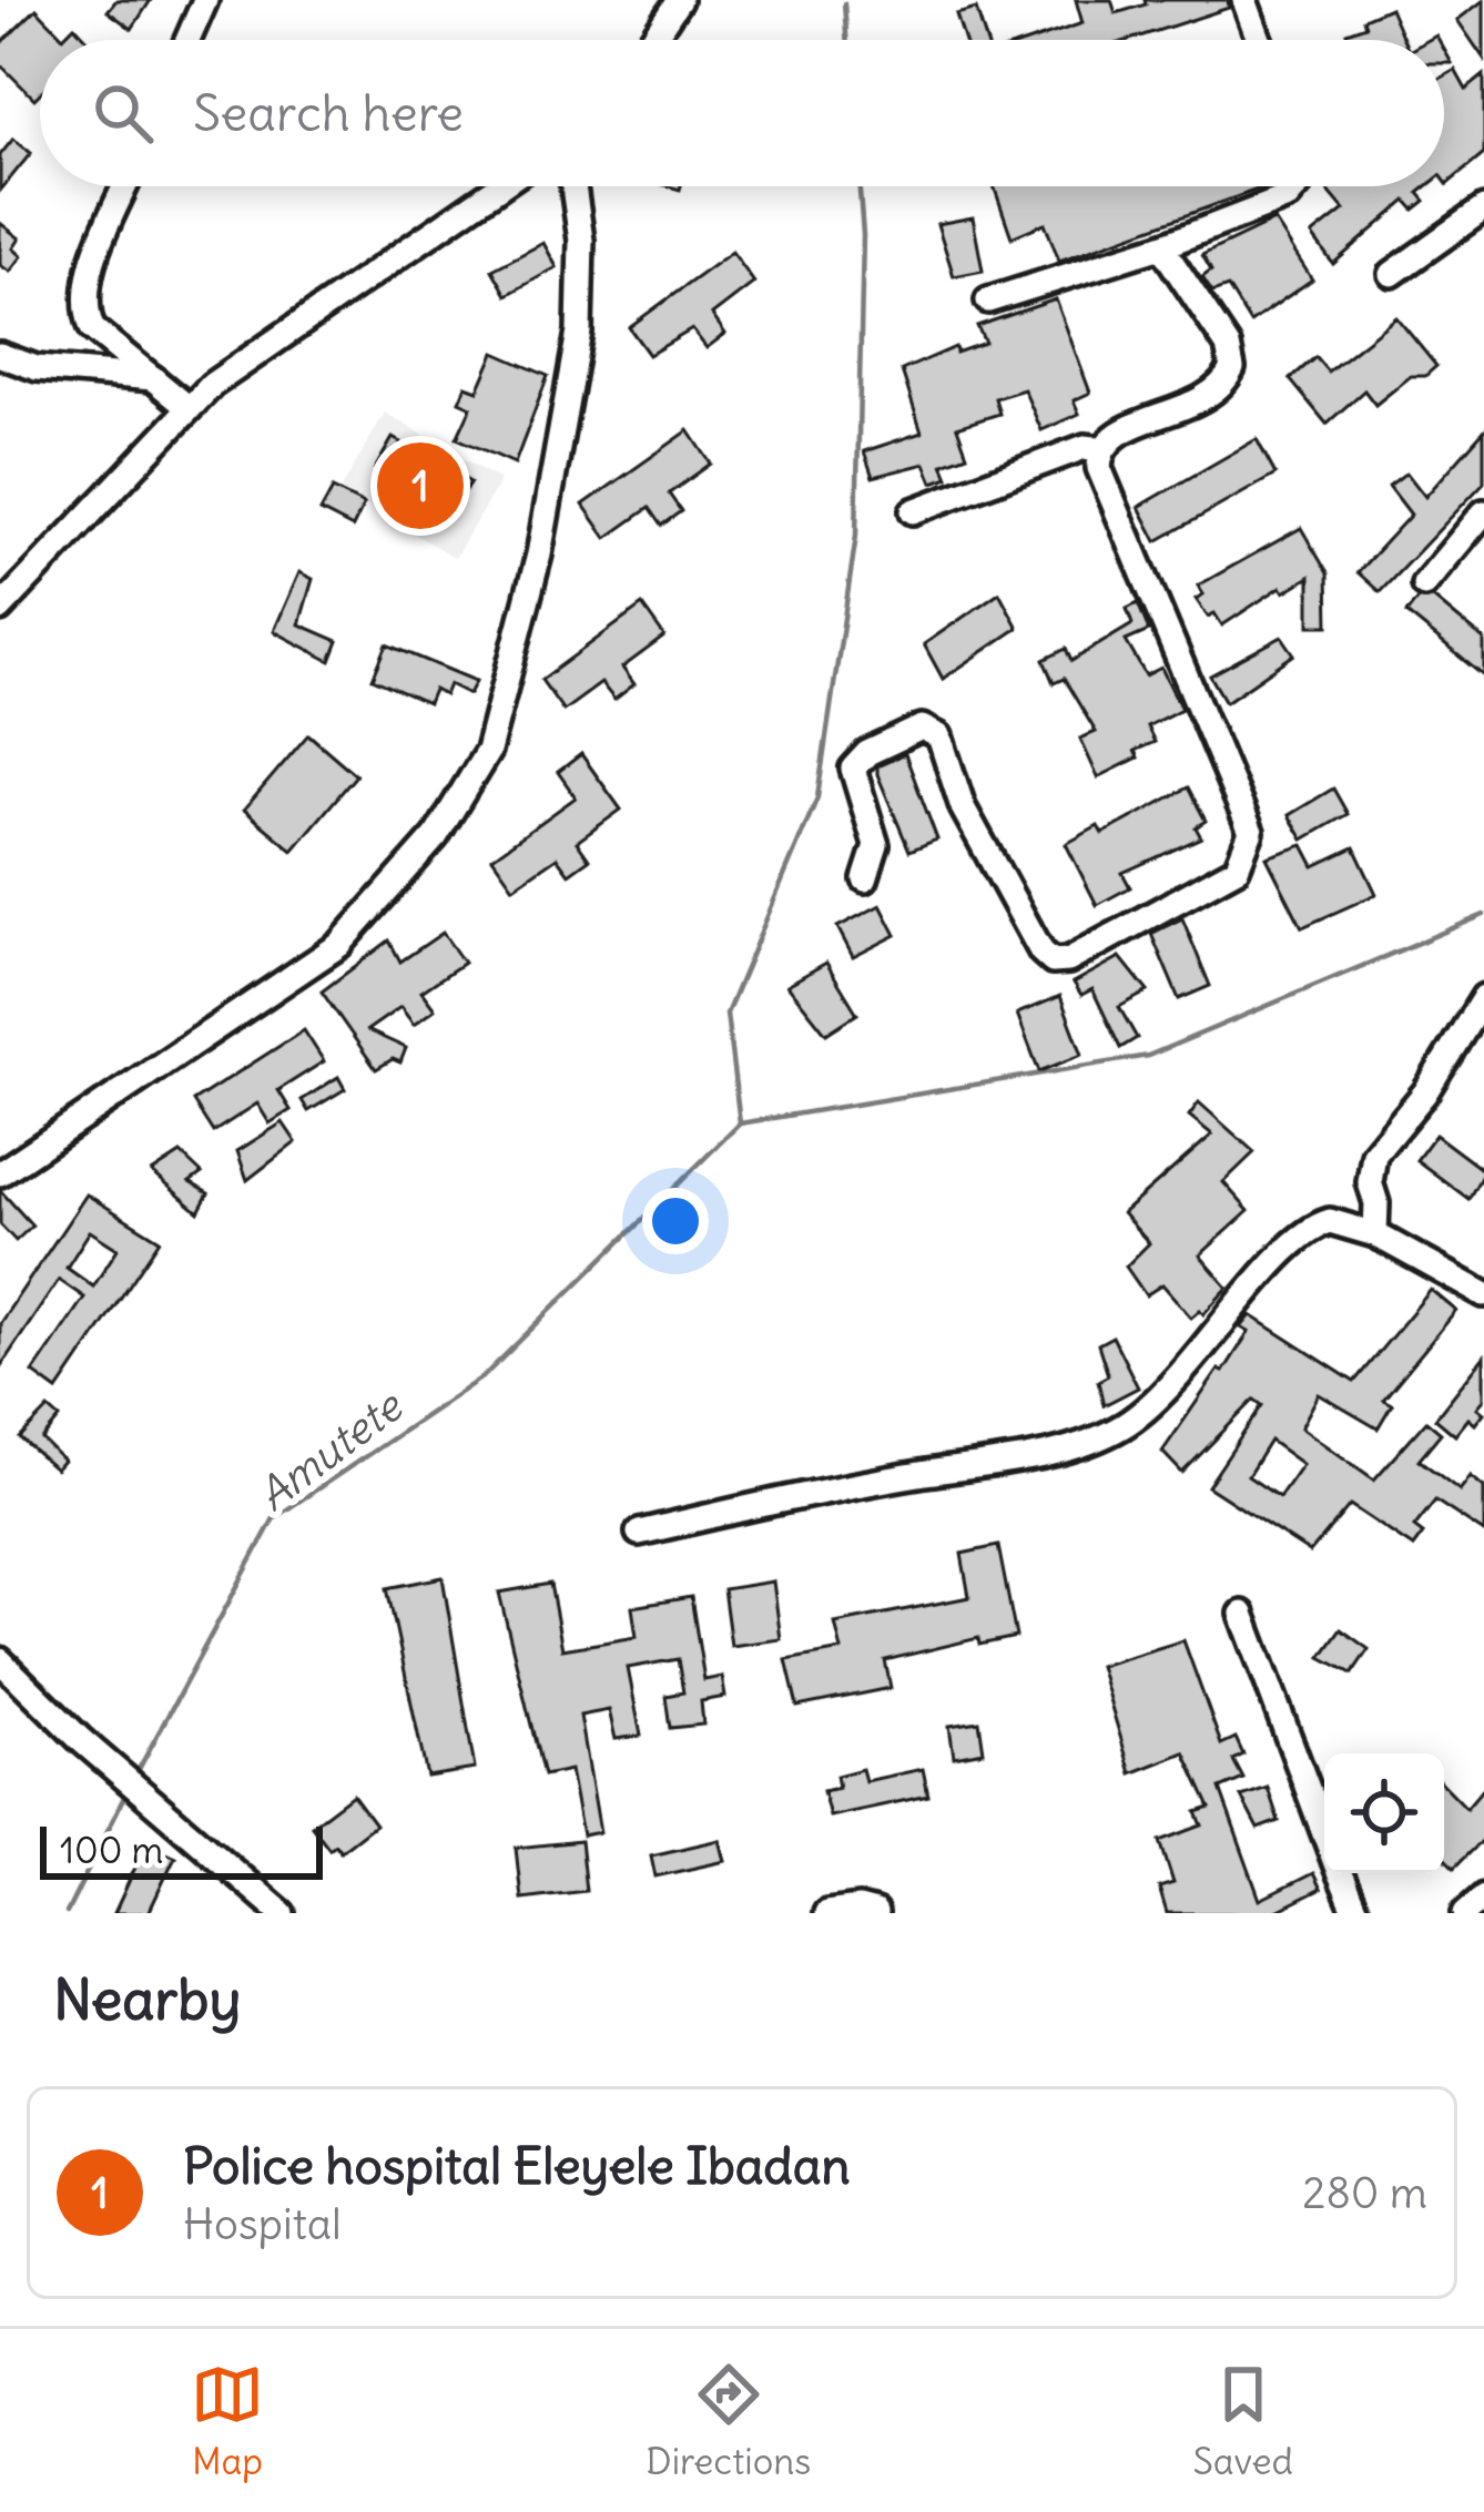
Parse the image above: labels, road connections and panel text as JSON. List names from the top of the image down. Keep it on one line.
{"water":["Amutete"],"scale_bar":"100 m","page":{"search":"Search here","pins":"1","scale":"100 m","heading":"Nearby","list":[{"mark":"1","name":"Police hospital Eleyele Ibadan","note":"Hospital","value":"280 m"}],"nav":["Map","Directions","Saved"]}}
